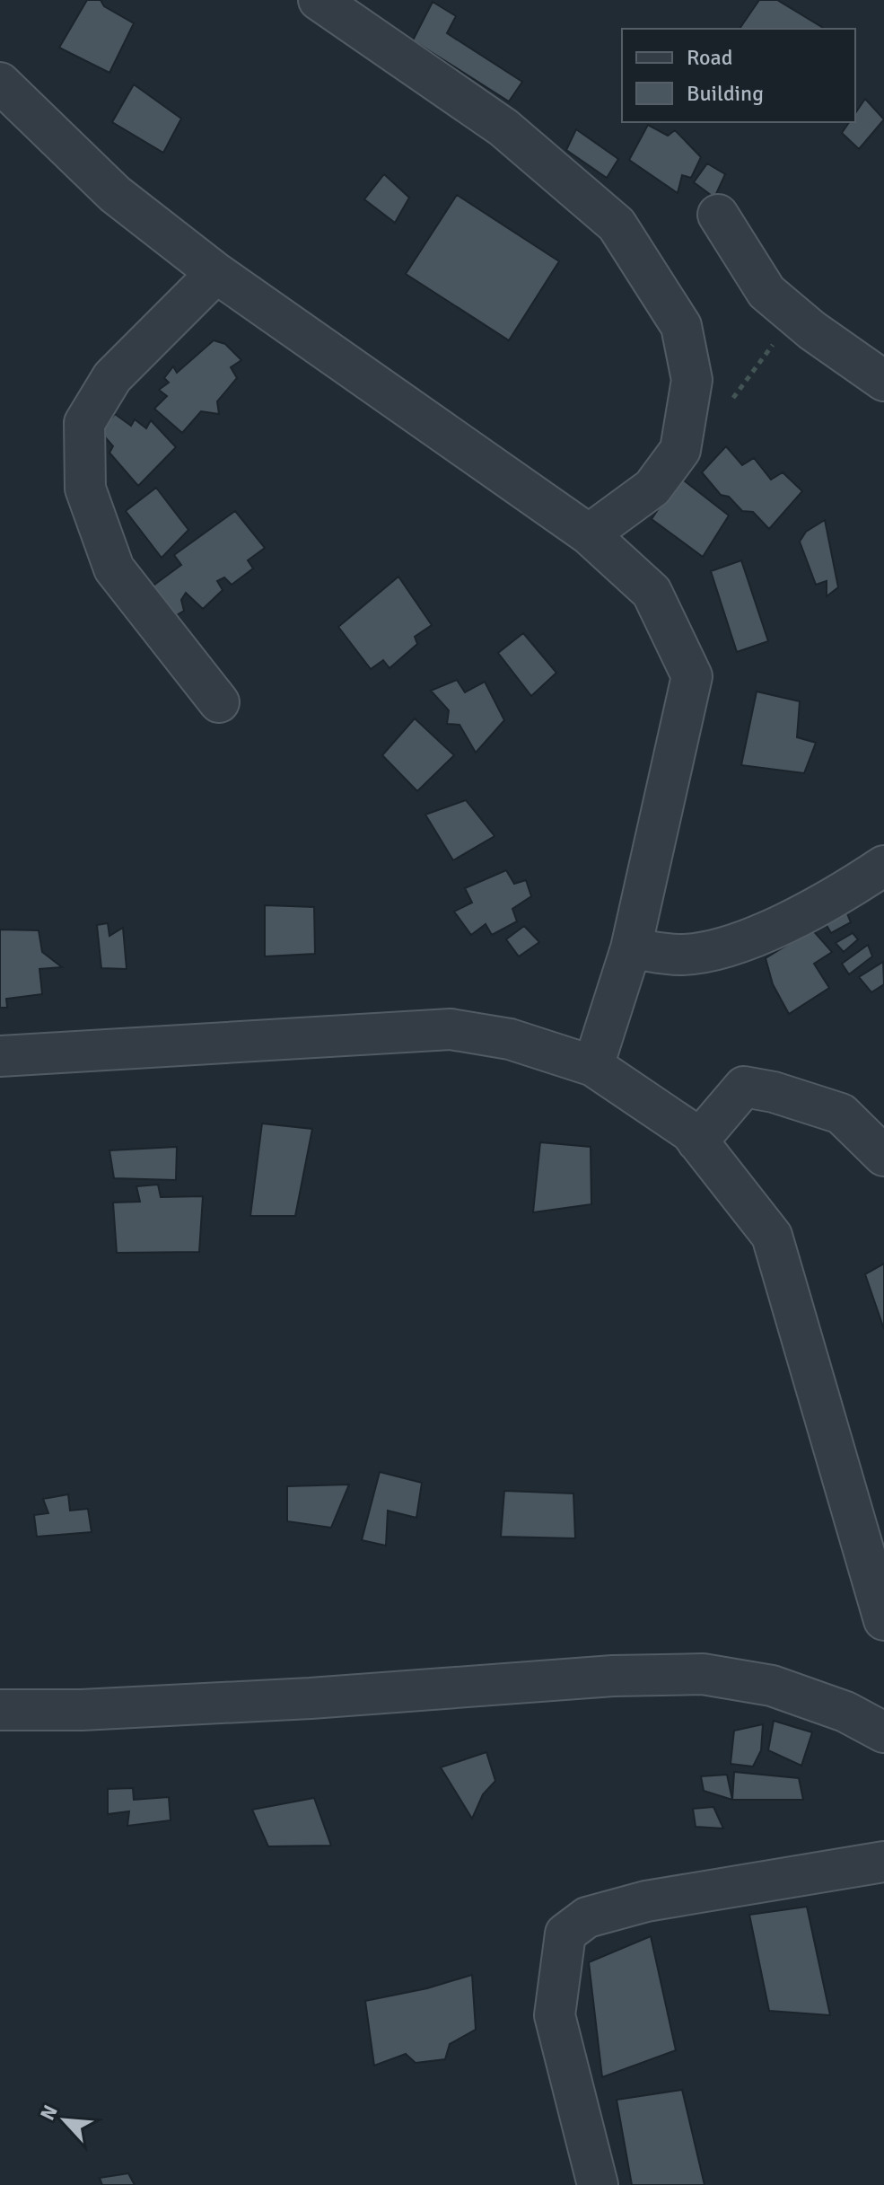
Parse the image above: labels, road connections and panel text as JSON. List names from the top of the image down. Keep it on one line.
{"legend":["Road","Building"],"north":"top left"}
